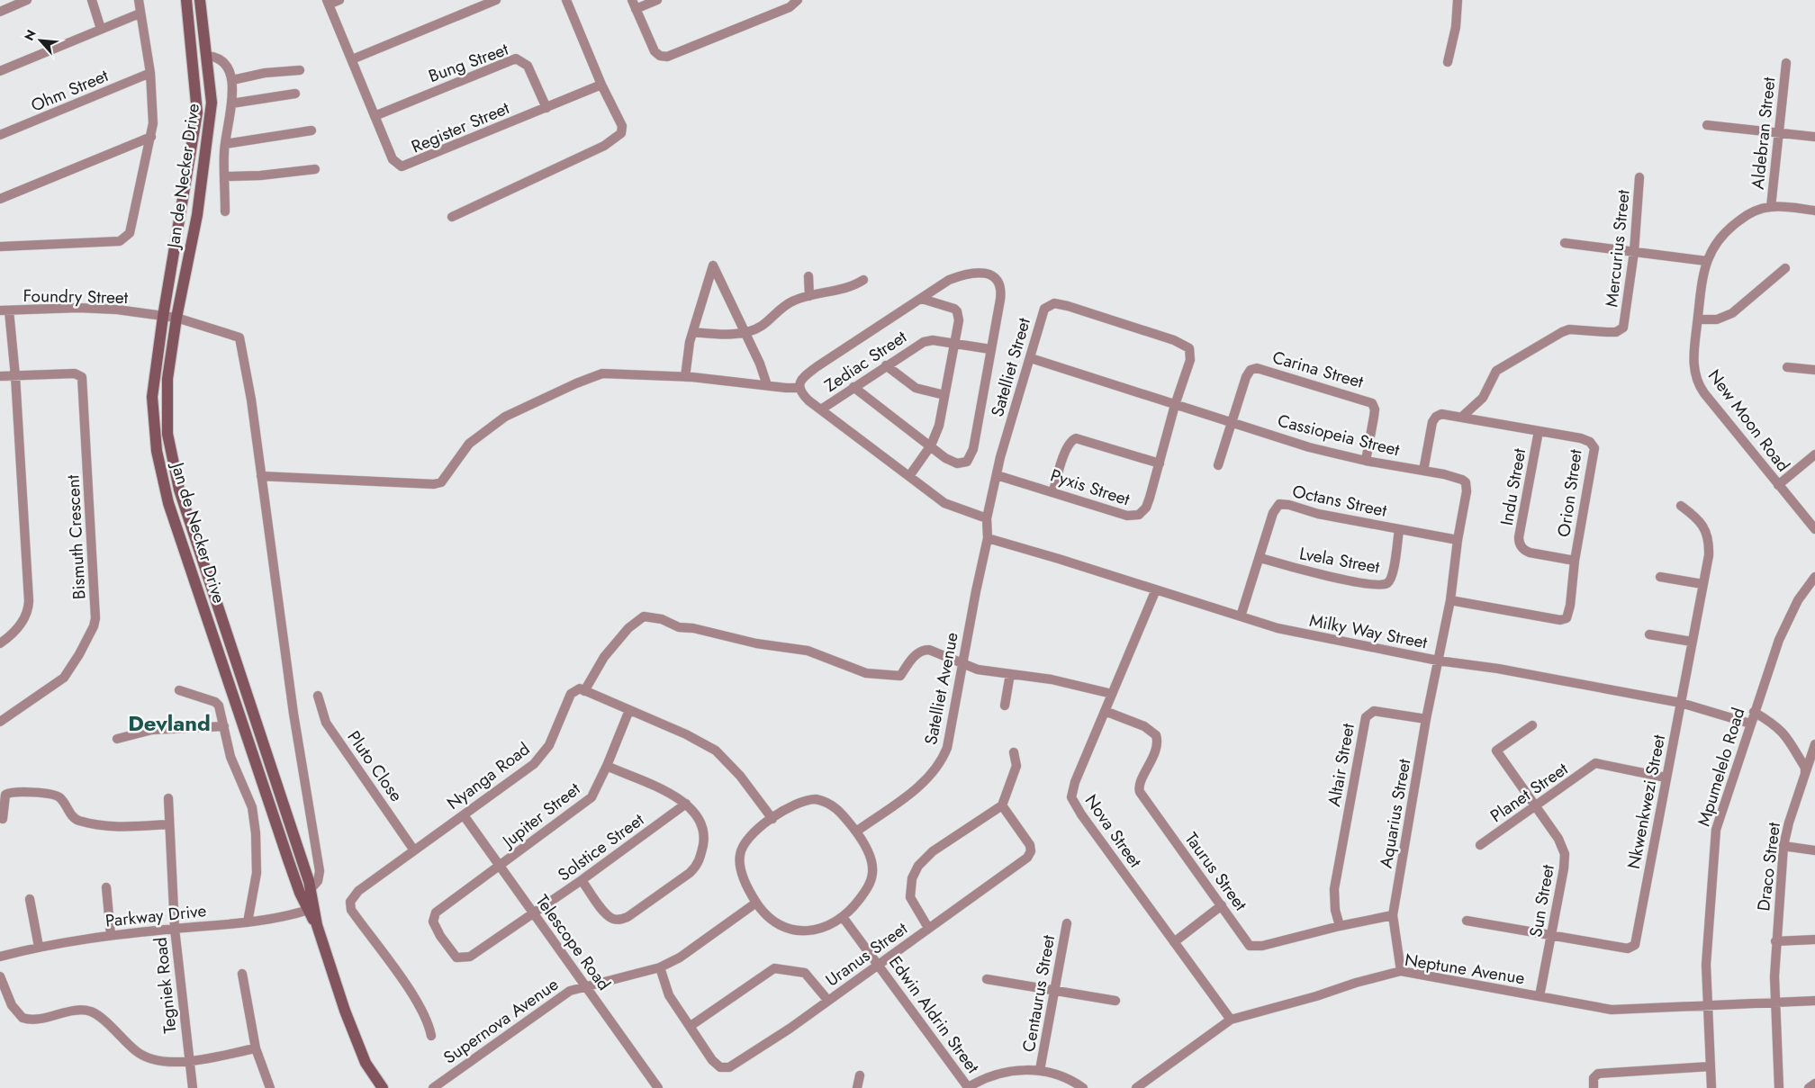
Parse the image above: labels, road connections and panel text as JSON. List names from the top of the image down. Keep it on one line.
{"streets":{"main road":["Jan de Necker Drive"],"street":["Bung Street","Ohm Street","Register Street","Aldebran Street","Mercurius Street","Foundry Street","Zediac Street","Satelliet Street","Carina Street","New Moon Road","Cassiopeia Street","Pyxis Street","Indu Street","Orion Street","Octans Street","Bismuth Crescent","Lvela Street","Milky Way Street","Satelliet Avenue","Altair Street","Pluto Close","Mpumelelo Road","Nyanga Road","Planet Street","Nkwenkwezi Street","Aquarius Street","Jupiter Street","Nova Street","Solstice Street","Draco Street","Taurus Street","Sun Street","Parkway Drive","Telescope Road","Uranus Street","Neptune Avenue","Tegniek Road","Centaurus Street","Edwin Aldrin Street","Supernova Avenue"]},"crossings":[["Bung Street","Register Street"],["Aldebran Street","New Moon Road"],["Jan de Necker Drive","Foundry Street"],["Jan de Necker Drive","Parkway Drive"],["Mercurius Street","Orion Street"],["Satelliet Street","Cassiopeia Street"],["Satelliet Street","Pyxis Street"],["Satelliet Street","Milky Way Street"],["Satelliet Street","Satelliet Avenue"],["Carina Street","Cassiopeia Street"],["Cassiopeia Street","Pyxis Street"],["Cassiopeia Street","Orion Street"],["Cassiopeia Street","Octans Street"],["Cassiopeia Street","Milky Way Street"],["Cassiopeia Street","Aquarius Street"],["Indu Street","Orion Street"],["Octans Street","Lvela Street"],["Octans Street","Milky Way Street"],["Milky Way Street","Satelliet Avenue"],["Milky Way Street","Mpumelelo Road"],["Milky Way Street","Nkwenkwezi Street"],["Milky Way Street","Aquarius Street"],["Milky Way Street","Nova Street"],["Satelliet Avenue","Edwin Aldrin Street"],["Satelliet Avenue","Supernova Avenue"],["Altair Street","Aquarius Street"],["Altair Street","Taurus Street"],["Pluto Close","Nyanga Road"],["Mpumelelo Road","Neptune Avenue"],["Nyanga Road","Telescope Road"],["Planet Street","Nkwenkwezi Street"],["Planet Street","Sun Street"],["Nkwenkwezi Street","Sun Street"],["Aquarius Street","Taurus Street"],["Aquarius Street","Neptune Avenue"],["Jupiter Street","Solstice Street"],["Jupiter Street","Telescope Road"],["Nova Street","Taurus Street"],["Nova Street","Neptune Avenue"],["Solstice Street","Telescope Road"],["Draco Street","Neptune Avenue"],["Sun Street","Neptune Avenue"],["Parkway Drive","Tegniek Road"],["Telescope Road","Supernova Avenue"],["Uranus Street","Edwin Aldrin Street"],["Uranus Street","Supernova Avenue"],["Edwin Aldrin Street","Supernova Avenue"]],"districts":["Devland"],"north":"top left"}
